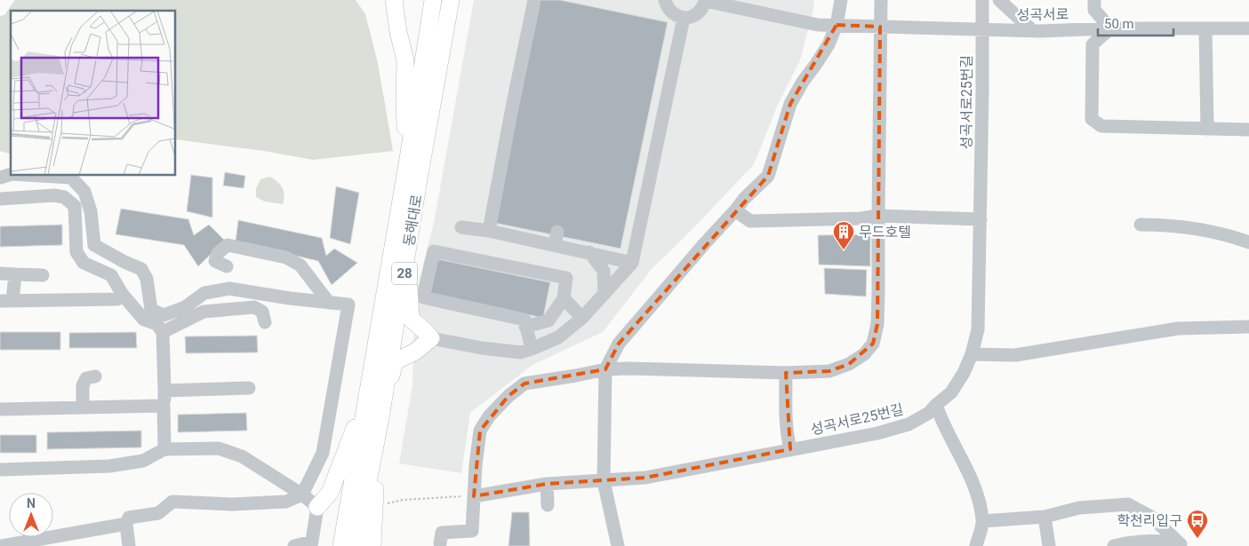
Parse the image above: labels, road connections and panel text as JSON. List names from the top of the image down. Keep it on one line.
{"streets":{"main road":["동해대로","28"],"street":["성곡서로","성곡서로25번길"]},"crossings":[["성곡서로","성곡서로25번길"]],"places":{"building":["무드호텔"],"bus stop":["학천리입구"]},"scale_bar":"50 m","north":"top"}
